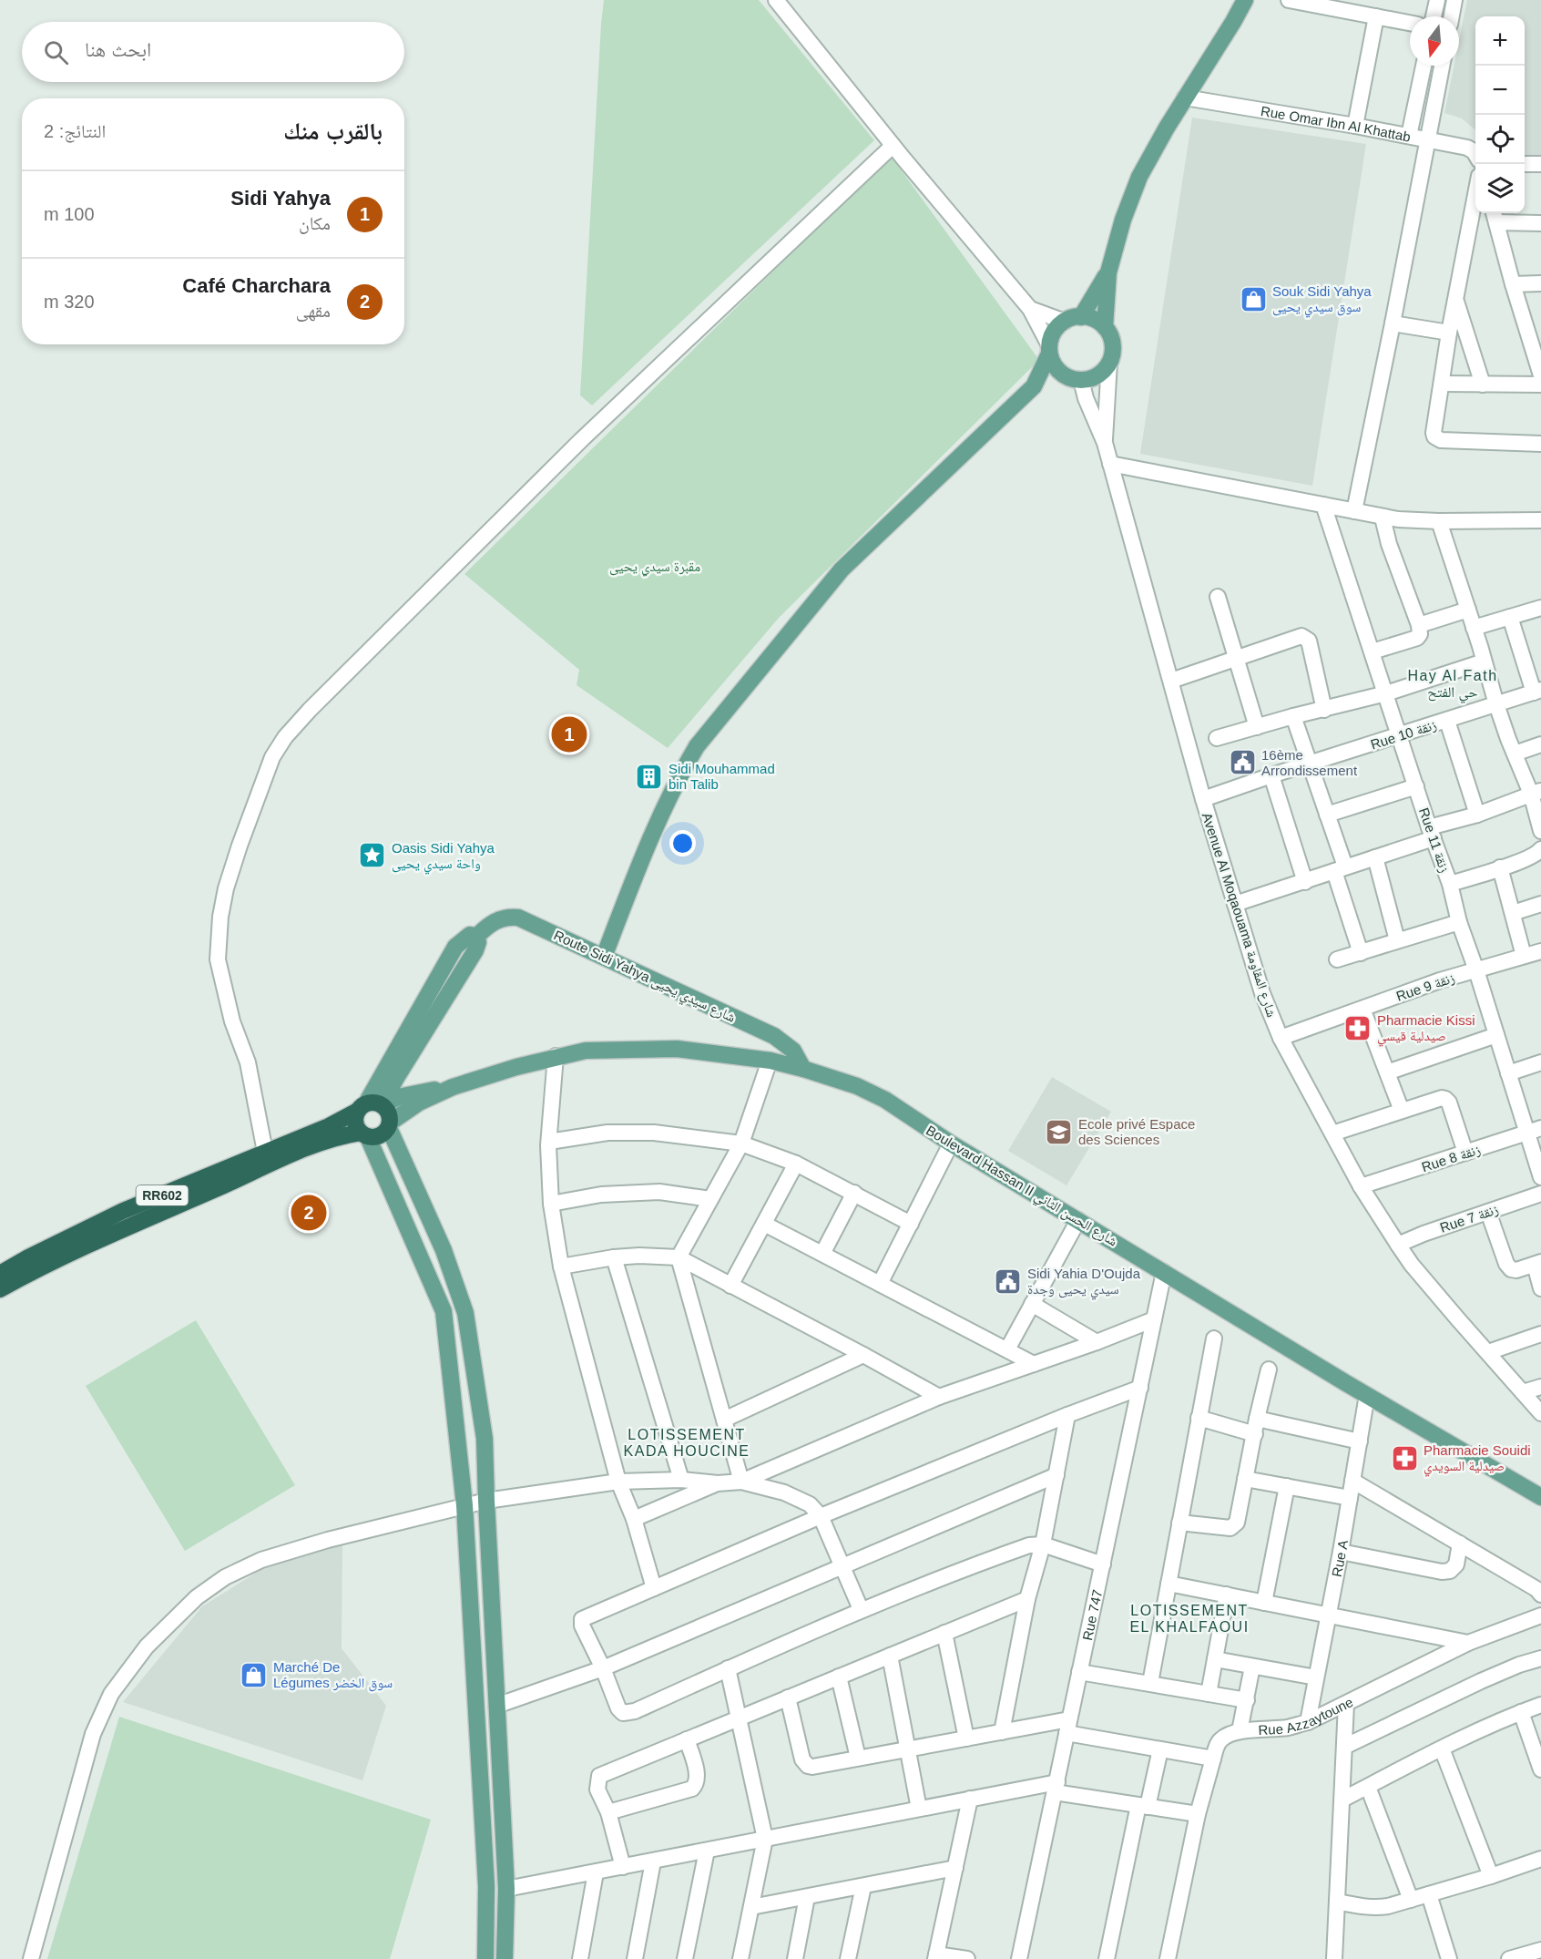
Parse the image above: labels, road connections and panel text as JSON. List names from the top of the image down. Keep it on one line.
{"streets":{"highway":["RR602"],"main road":["Route Sidi Yahya شارع سيدي يحيى","Boulevard Hassan II شارع الحسن الثاني"],"street":["Rue Omar Ibn Al Khattab","Rue 10 زنقة","Rue 11 زنقة","Avenue Al Moqaouama شارع المقاومة","Rue 9 زنقة","Rue 8 زنقة","Rue 7 زنقة","Rue A","Rue 747","Rue Azzaytoune"]},"crossings":[["Rue 10 زنقة","Rue 11 زنقة"],["Rue 10 زنقة","Avenue Al Moqaouama شارع المقاومة"],["Rue 11 زنقة","Rue 9 زنقة"],["Rue 11 زنقة","Rue 8 زنقة"],["Avenue Al Moqaouama شارع المقاومة","Rue 9 زنقة"],["Avenue Al Moqaouama شارع المقاومة","Rue 8 زنقة"],["Avenue Al Moqaouama شارع المقاومة","Rue 7 زنقة"],["Route Sidi Yahya شارع سيدي يحيى","Boulevard Hassan II شارع الحسن الثاني"],["Route Sidi Yahya شارع سيدي يحيى","RR602"],["Boulevard Hassan II شارع الحسن الثاني","RR602"],["Boulevard Hassan II شارع الحسن الثاني","Rue A"],["Boulevard Hassan II شارع الحسن الثاني","Rue 747"],["Rue A","Rue Azzaytoune"]],"districts":["Hay Al Fath حي الفتح","LOTISSEMENT KADA HOUCINE","LOTISSEMENT EL KHALFAOUI"],"parks":["مقبرة سيدي يحيى"],"places":{"shop":["Souk Sidi Yahya سوق سيدي يحيى","Marché De Légumes سوق الخضر"],"public building":["16ème Arrondissement","Sidi Yahia D'Oujda سيدي يحيى وجدة"],"building":["Sidi Mouhammad bin Talib"],"place":["Oasis Sidi Yahya واحة سيدي يحيى"],"pharmacy":["Pharmacie Kissi صيدلية قيسي","Pharmacie Souidi صيدلية السويدي"],"school or university":["Ecole privé Espace des Sciences"]},"north":"bottom","page":{"map_buttons":["+","−"],"search":"ابحث هنا","heading":["بالقرب منك","النتائج: 2"],"list":[{"mark":"1","name":"Sidi Yahya","note":"مكان","value":"100 m"},{"mark":"2","name":"Café Charchara","note":"مقهى","value":"320 m"}],"pins":["1","2"]}}
